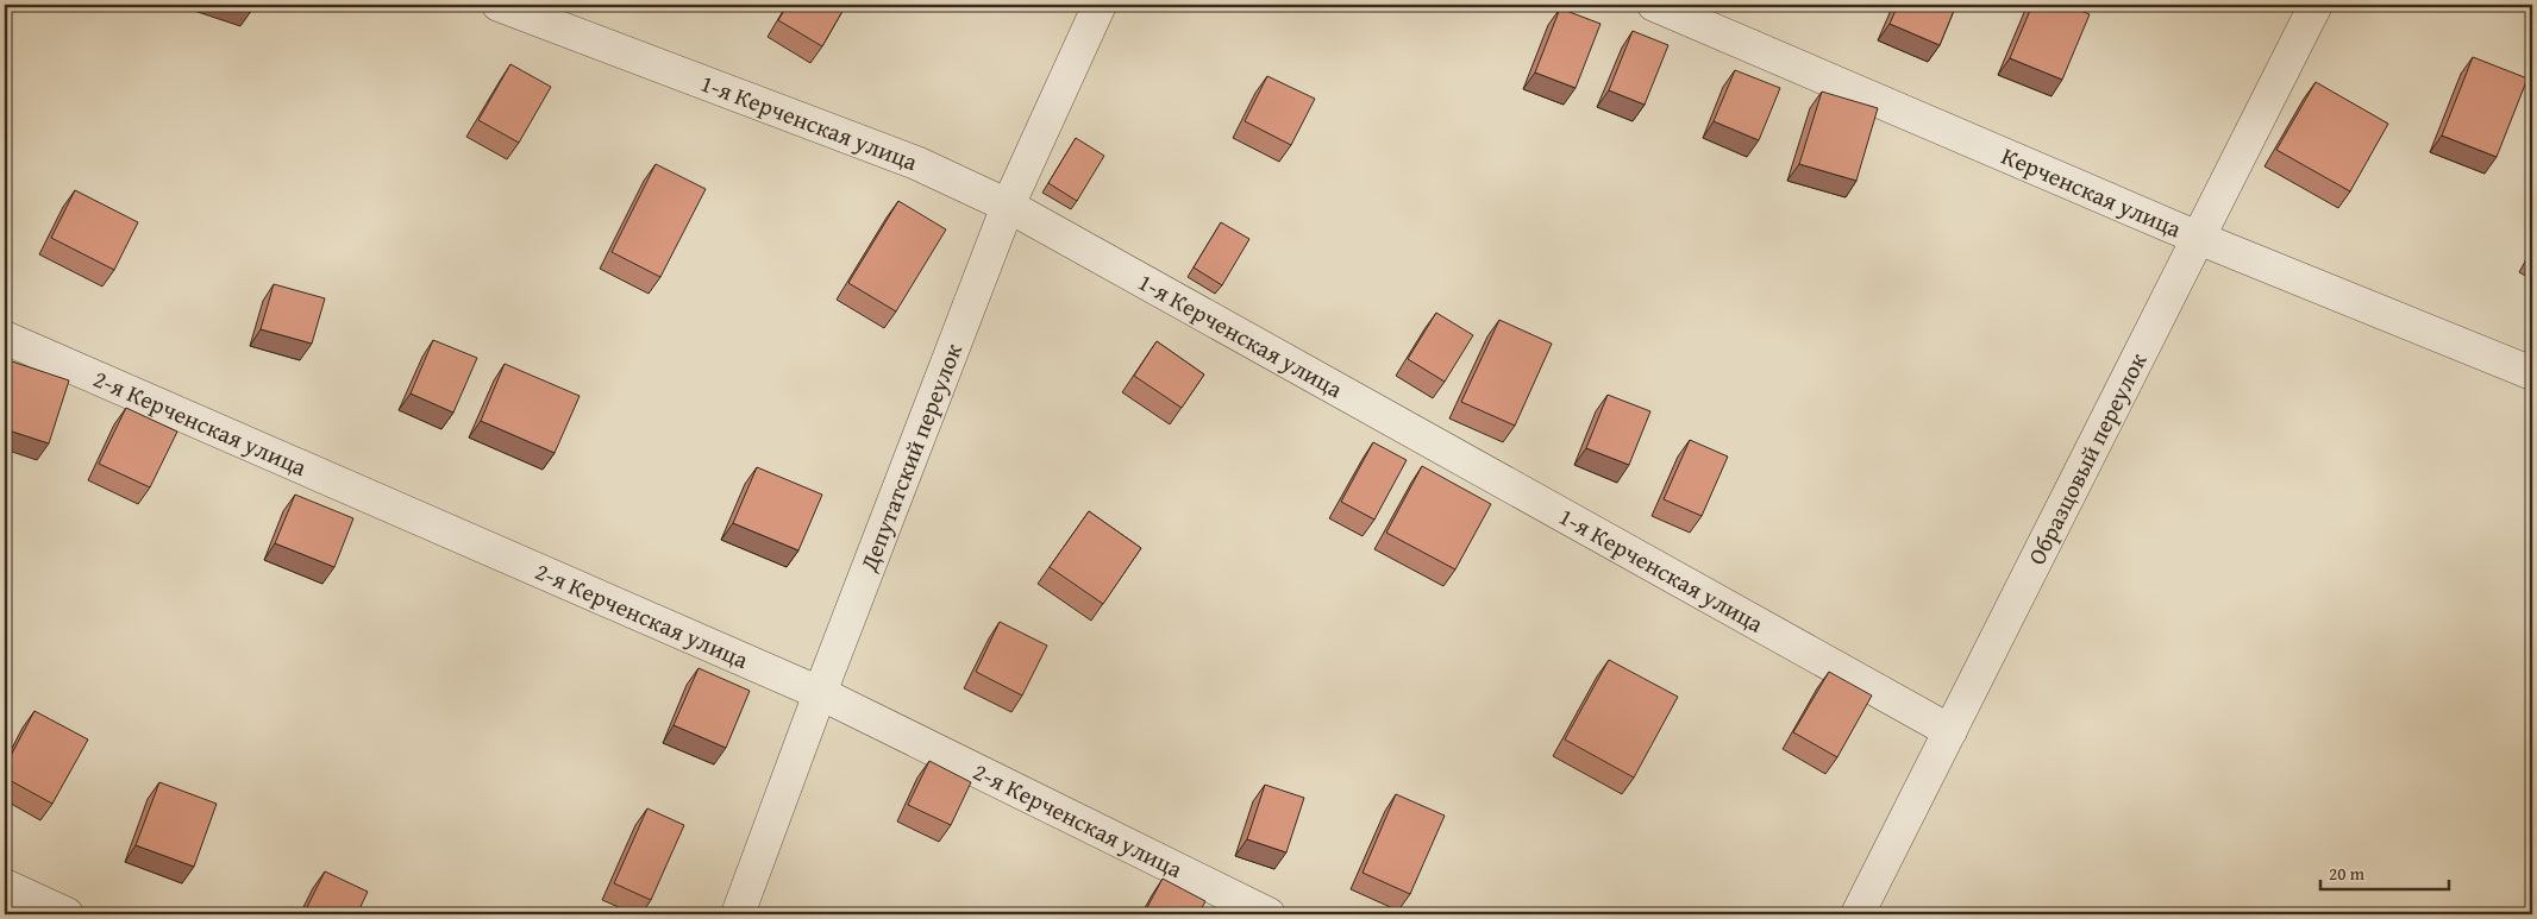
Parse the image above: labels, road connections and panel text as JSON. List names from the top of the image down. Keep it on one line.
{"streets":{"street":["1-я Керченская улица","Керченская улица","2-я Керченская улица","Депутатский переулок","Образцовый переулок"]},"crossings":[["1-я Керченская улица","Депутатский переулок"],["1-я Керченская улица","Образцовый переулок"],["Керченская улица","Образцовый переулок"],["2-я Керченская улица","Депутатский переулок"]],"scale_bar":"20 m"}
